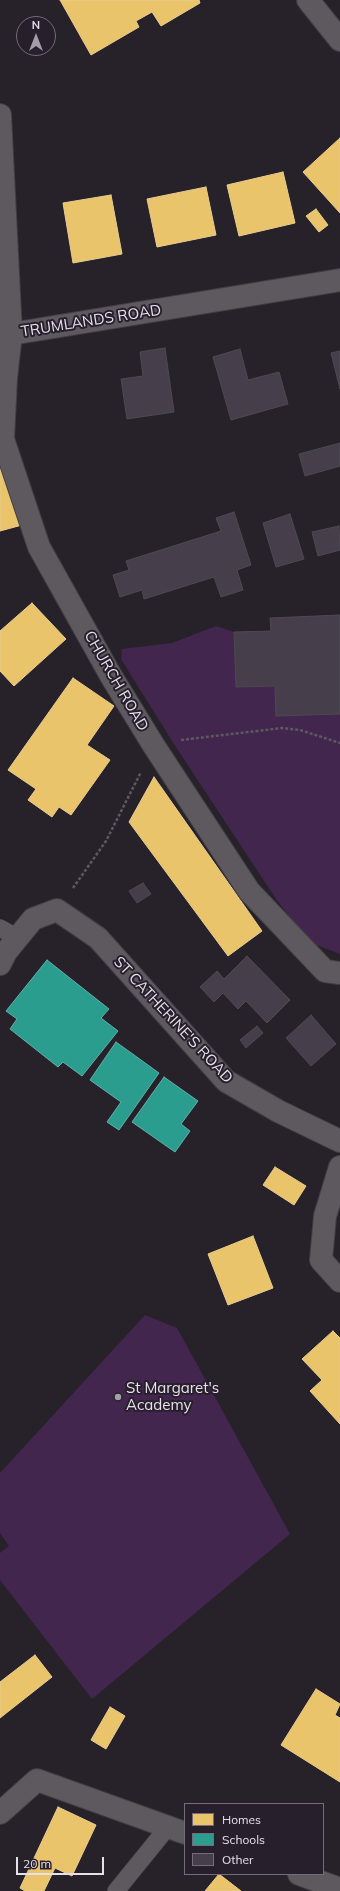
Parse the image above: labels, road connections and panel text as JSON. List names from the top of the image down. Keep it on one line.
{"streets":{"street":["TRUMLANDS ROAD","CHURCH ROAD","ST CATHERINE'S ROAD"]},"crossings":[["TRUMLANDS ROAD","CHURCH ROAD"]],"places":["St Margaret's Academy"],"legend":["Homes","Schools","Other"],"scale_bar":"20 m","north":"top"}
